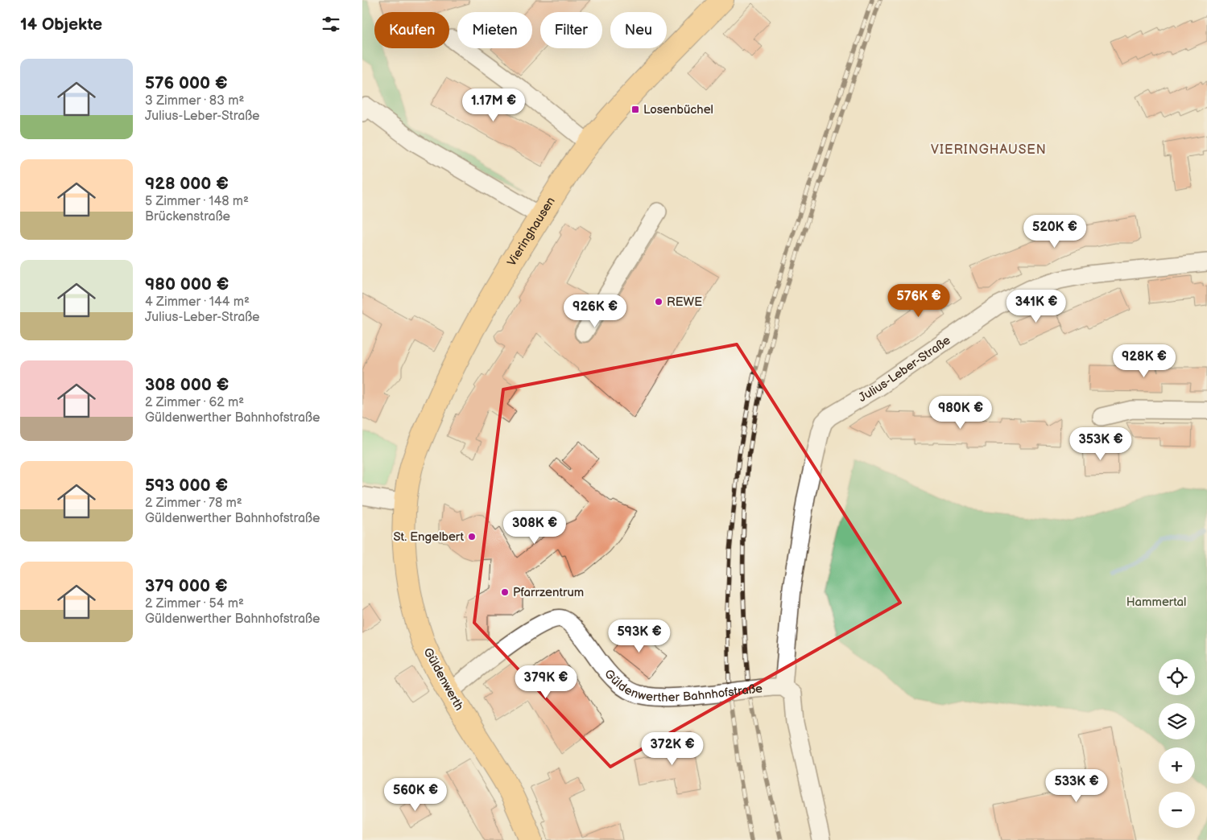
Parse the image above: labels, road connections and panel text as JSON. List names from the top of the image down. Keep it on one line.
{"streets":{"main road":["Vieringhausen","Güldenwerth"],"street":["Julius-Leber-Straße","Güldenwerther Bahnhofstraße"]},"crossings":[["Vieringhausen","Güldenwerth"],["Julius-Leber-Straße","Güldenwerther Bahnhofstraße"],["Güldenwerther Bahnhofstraße","Güldenwerth"]],"districts":["VIERINGHAUSEN"],"parks":["Hammertal"],"places":{"transit":["Losenbüchel"],"other":["REWE","St. Engelbert","Pfarrzentrum"]},"page":{"heading":"14 Objekte","chip":["Kaufen","Mieten","Filter","Neu"],"list":[{"name":"576 000 €","note":"3 Zimmer · 83 m² · Julius-Leber-Straße"},{"name":"928 000 €","note":"5 Zimmer · 148 m² · Brückenstraße"},{"name":"980 000 €","note":"4 Zimmer · 144 m² · Julius-Leber-Straße"},{"name":"308 000 €","note":"2 Zimmer · 62 m² · Güldenwerther Bahnhofstraße"},{"name":"593 000 €","note":"2 Zimmer · 78 m² · Güldenwerther Bahnhofstraße"},{"name":"379 000 €","note":"2 Zimmer · 54 m² · Güldenwerther Bahnhofstraße"}],"price":["1.17M €","520K €","576K €","341K €","926K €","928K €","980K €","353K €","308K €","593K €","379K €","372K €","533K €","560K €"],"map_buttons":["+","−"]}}
